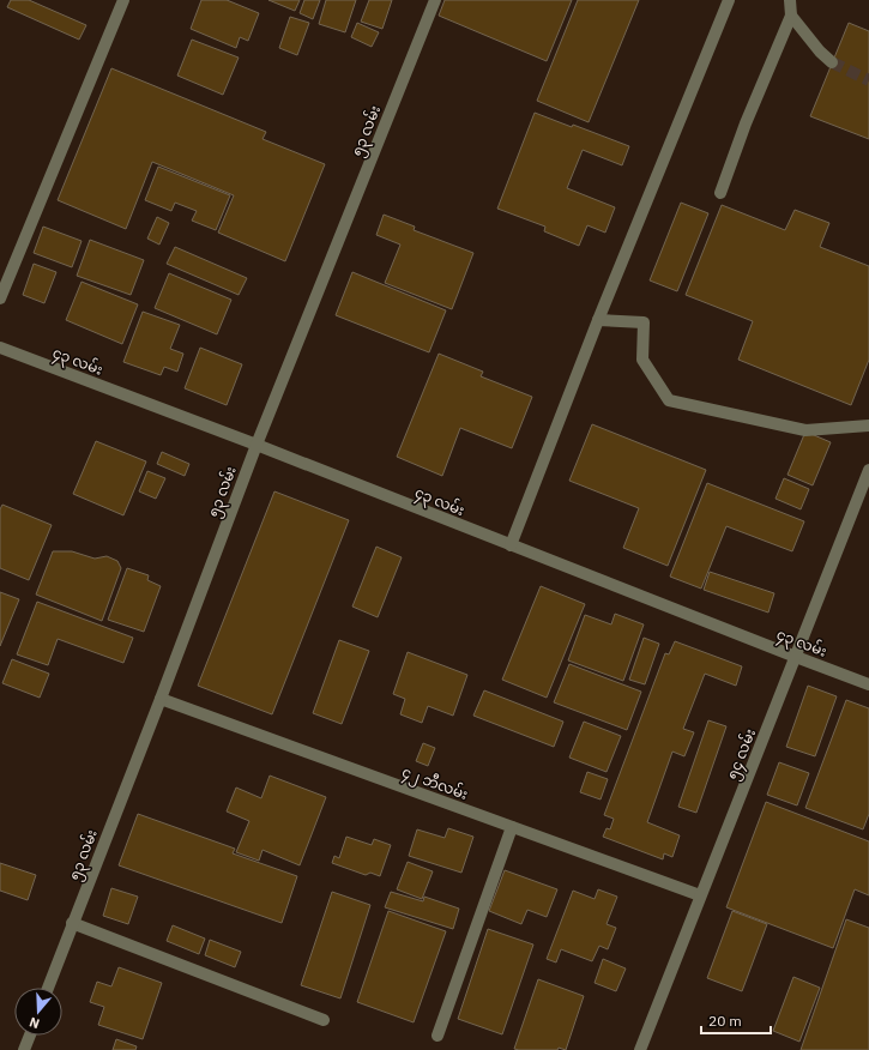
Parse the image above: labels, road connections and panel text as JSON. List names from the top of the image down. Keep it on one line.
{"streets":{"street":["၅၃ လမ်း","၄၃ လမ်း","၅၄ လမ်း","၄၂ ဘီလမ်း"]},"crossings":[["၅၃ လမ်း","၄၃ လမ်း"],["၅၃ လမ်း","၄၂ ဘီလမ်း"],["၄၃ လမ်း","၅၄ လမ်း"],["၅၄ လမ်း","၄၂ ဘီလမ်း"]],"scale_bar":"20 m","north":"bottom"}
